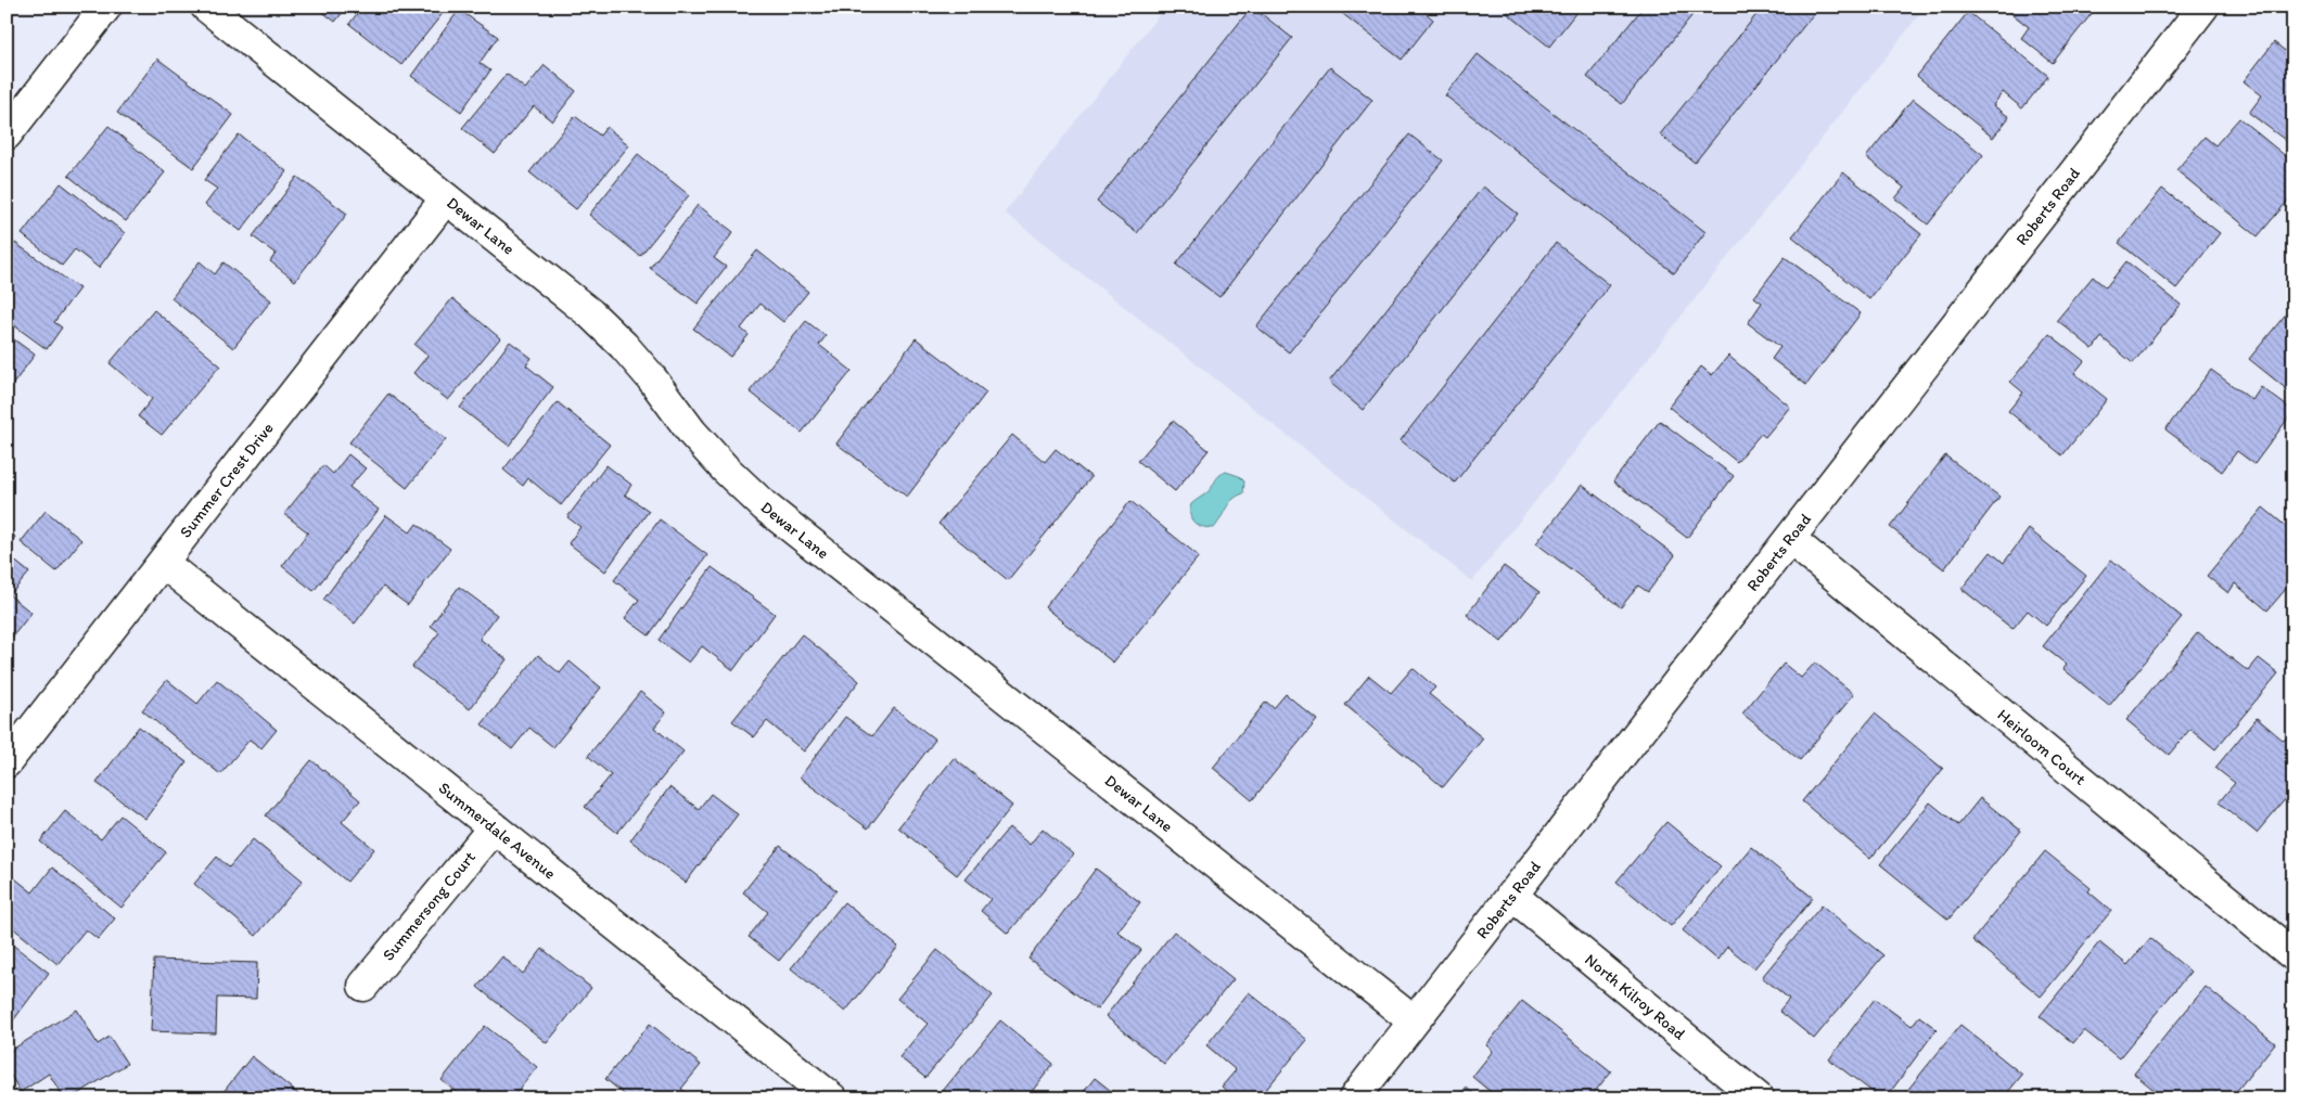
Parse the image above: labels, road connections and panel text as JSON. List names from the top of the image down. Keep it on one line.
{"streets":{"street":["Roberts Road","Dewar Lane","Summer Crest Drive","Heirloom Court","Summerdale Avenue","Summersong Court","North Kilroy Road"]},"crossings":[["Roberts Road","Dewar Lane"],["Roberts Road","Heirloom Court"],["Roberts Road","North Kilroy Road"],["Dewar Lane","Summer Crest Drive"],["Summer Crest Drive","Summerdale Avenue"],["Summerdale Avenue","Summersong Court"]]}
